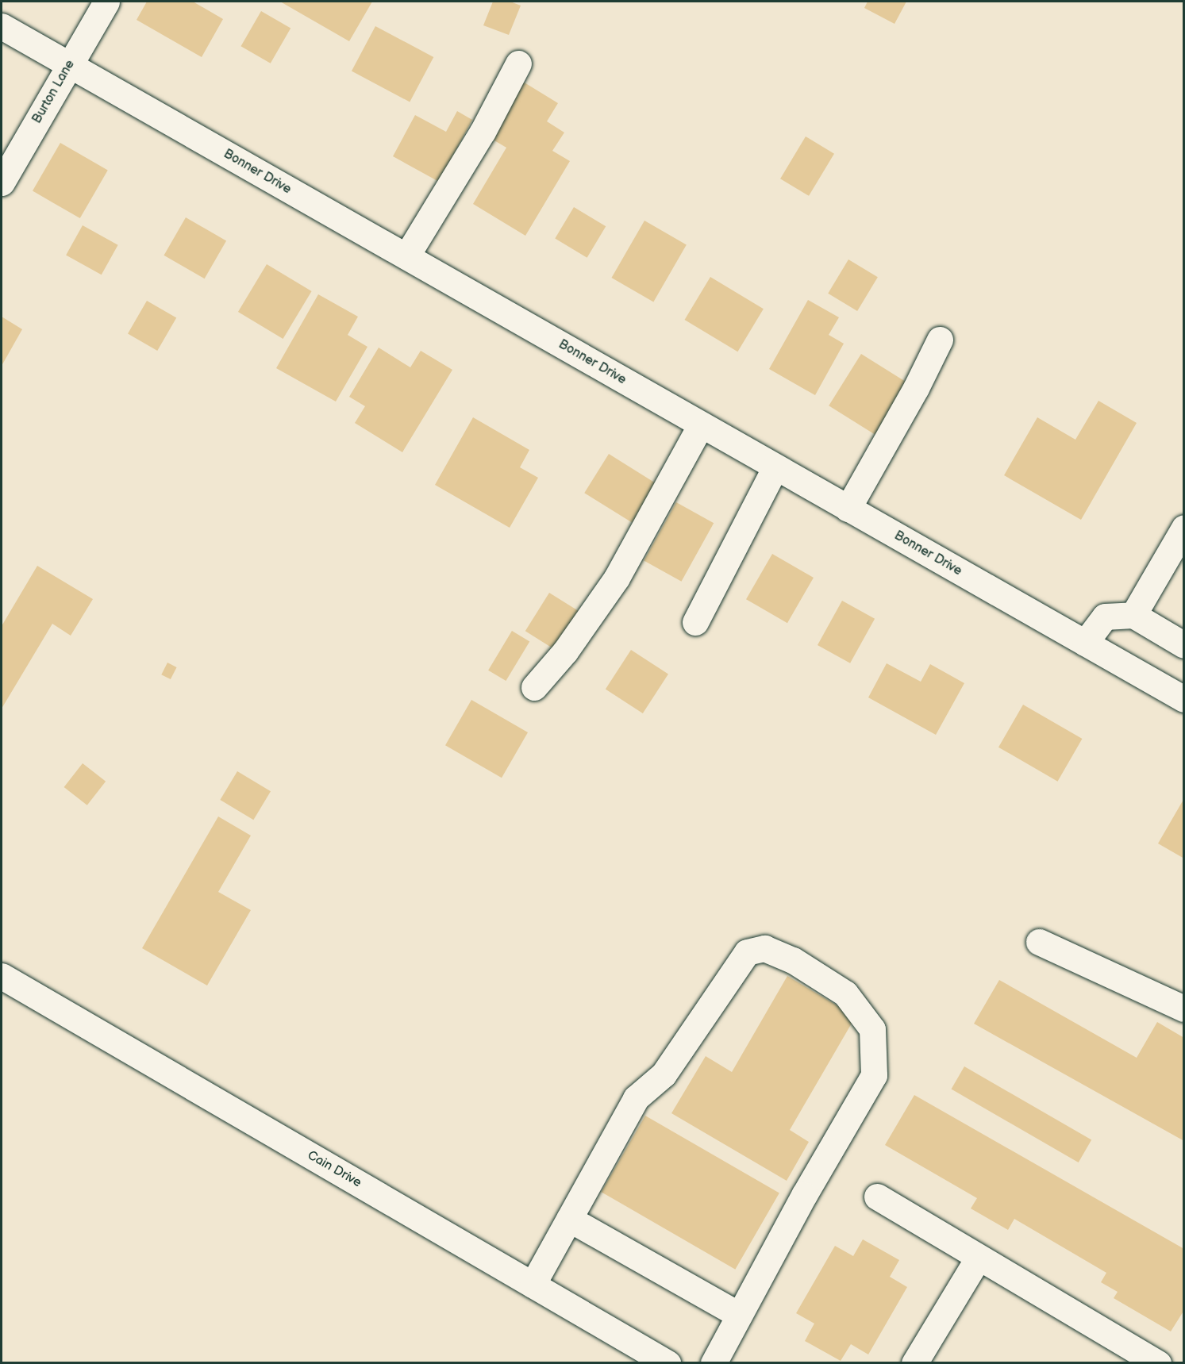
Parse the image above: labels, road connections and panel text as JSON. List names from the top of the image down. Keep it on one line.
{"streets":{"street":["Burton Lane","Bonner Drive","Cain Drive"]},"crossings":[["Burton Lane","Bonner Drive"]]}
